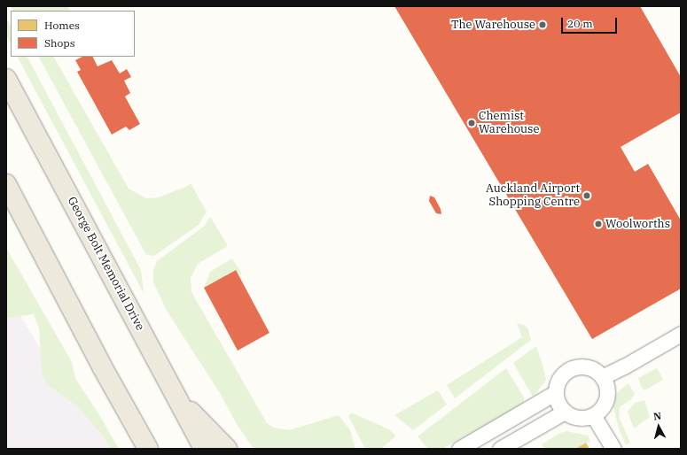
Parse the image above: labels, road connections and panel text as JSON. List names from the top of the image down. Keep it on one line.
{"streets":{"main road":["George Bolt Memorial Drive"]},"places":["The Warehouse","Chemist Warehouse","Auckland Airport Shopping Centre","Woolworths"],"legend":["Homes","Shops"],"scale_bar":"20 m","north":"top"}
